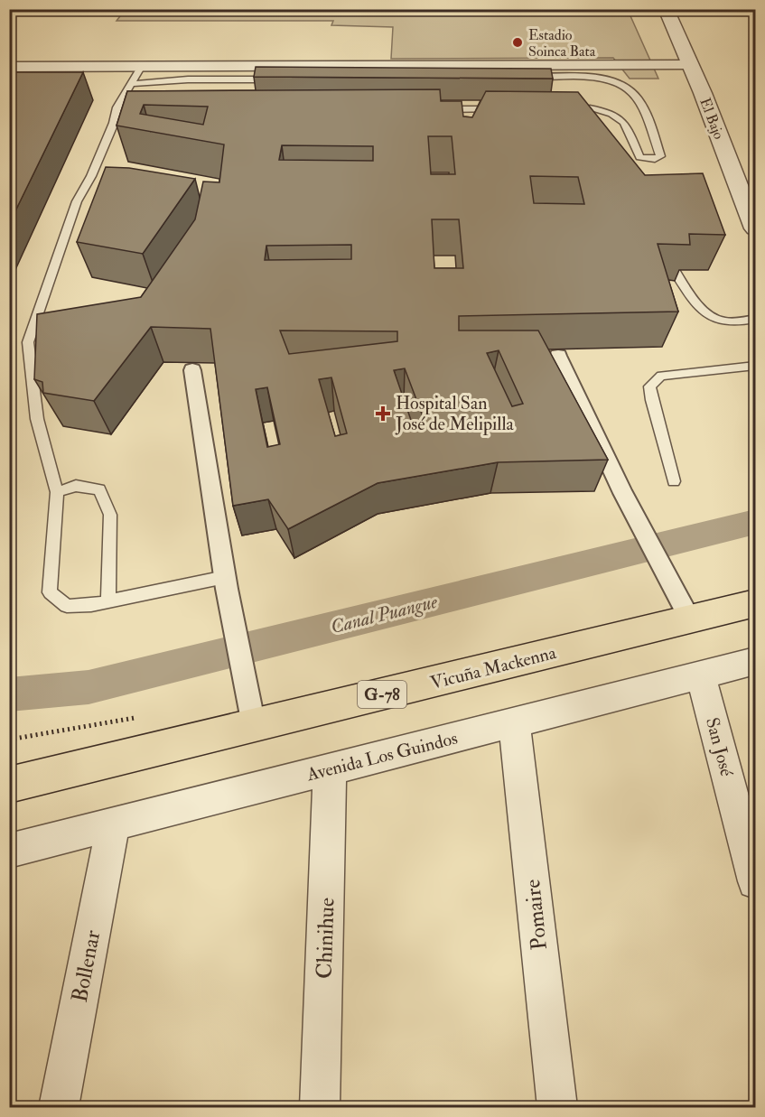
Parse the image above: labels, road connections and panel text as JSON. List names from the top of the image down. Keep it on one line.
{"streets":{"main road":["Vicuña Mackenna","G-78"],"street":["El Bajo","San José","Avenida Los Guindos","Pomaire","Chinihue","Bollenar"]},"crossings":[["San José","Avenida Los Guindos"],["Avenida Los Guindos","Pomaire"],["Avenida Los Guindos","Chinihue"],["Avenida Los Guindos","Bollenar"]],"water":["Canal Puangue"],"places":{"other":["Estadio Soinca Bata"],"health":["Hospital San José de Melipilla"]}}
